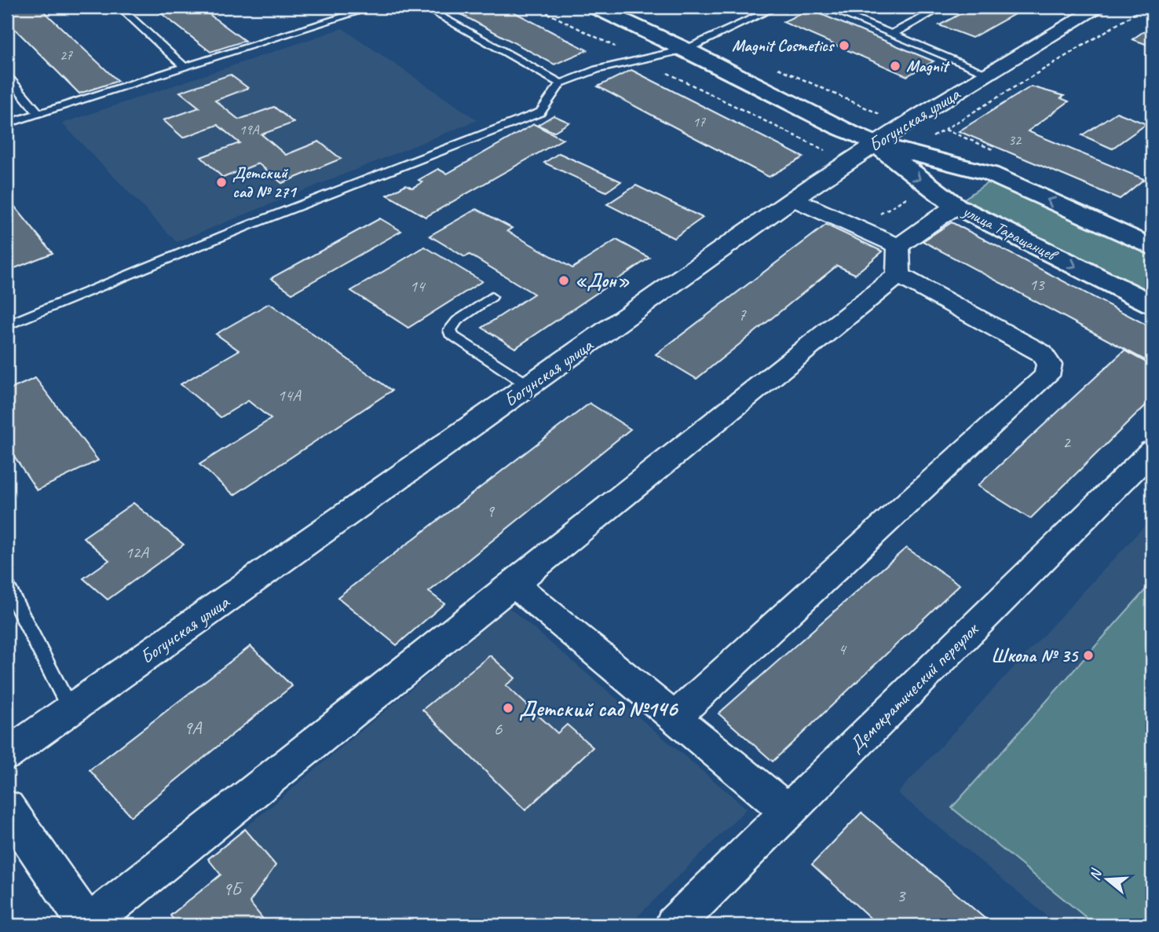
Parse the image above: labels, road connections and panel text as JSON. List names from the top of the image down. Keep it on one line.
{"streets":{"street":["Богунская улица","улица Таращанцев","Демократический переулок"]},"crossings":[["Богунская улица","улица Таращанцев"]],"places":["Magnit Cosmetics","Magnit","Детский сад № 271","«Дон»","Школа № 35","Детский сад №146"],"house_numbers":["27","17","19А","32","13","14","7","14А","2","9","12А","4","9А","6","9Б","3"],"north":"left"}
